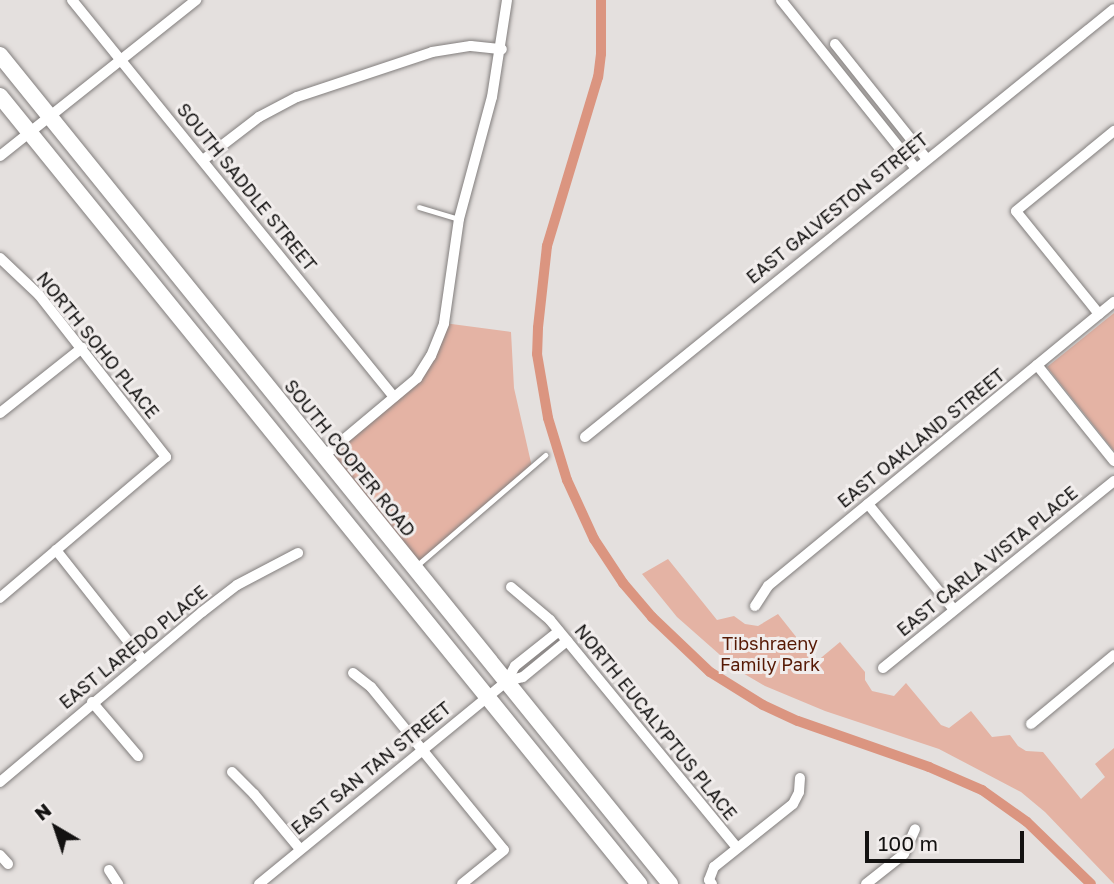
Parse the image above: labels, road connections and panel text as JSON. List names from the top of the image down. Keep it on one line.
{"streets":{"main road":["SOUTH COOPER ROAD"],"street":["SOUTH SADDLE STREET","EAST GALVESTON STREET","NORTH SOHO PLACE","EAST OAKLAND STREET","EAST CARLA VISTA PLACE","EAST LAREDO PLACE","NORTH EUCALYPTUS PLACE","EAST SAN TAN STREET"]},"crossings":[["SOUTH COOPER ROAD","EAST SAN TAN STREET"],["NORTH EUCALYPTUS PLACE","EAST SAN TAN STREET"]],"parks":["Tibshraeny Family Park"],"scale_bar":"100 m","north":"top left"}
